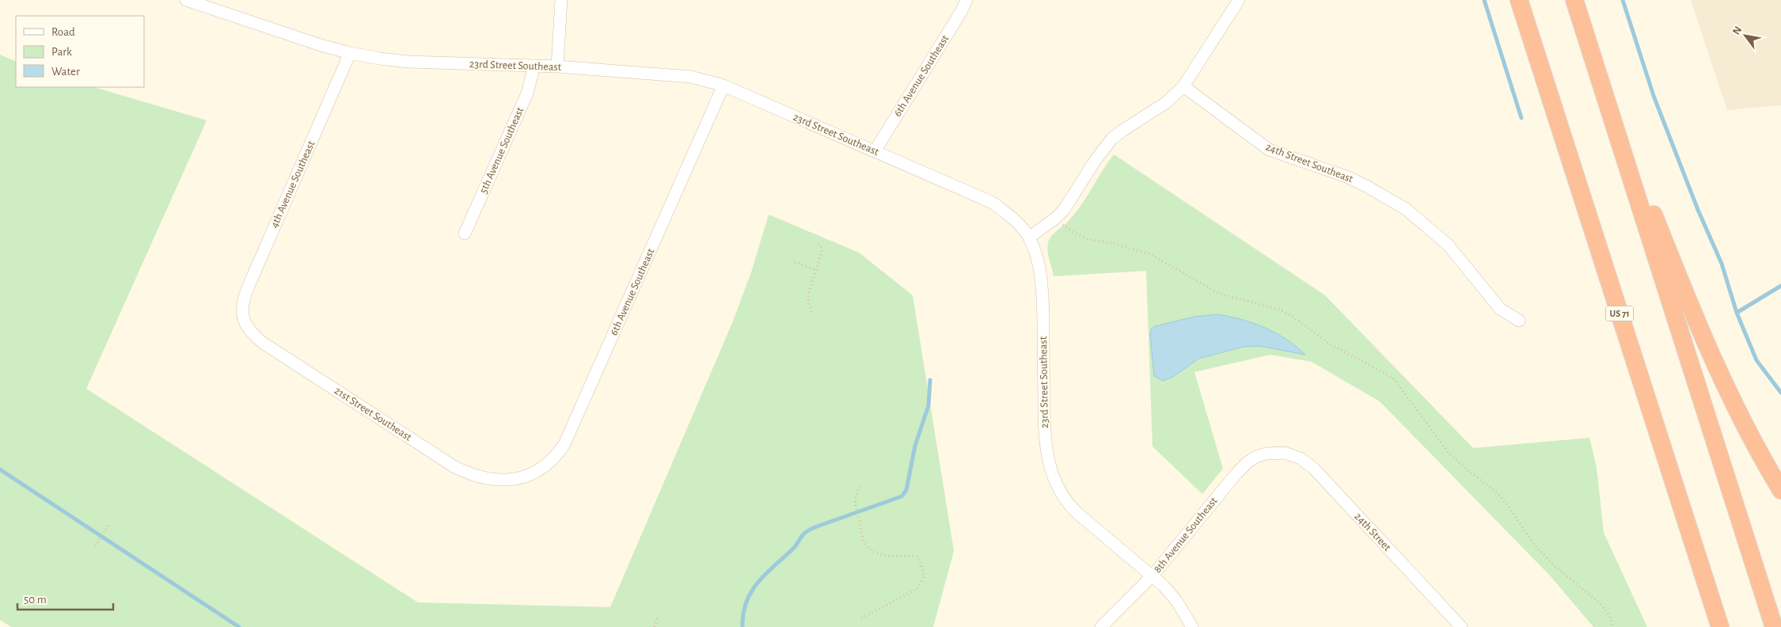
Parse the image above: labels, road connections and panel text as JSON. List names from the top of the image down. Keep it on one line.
{"streets":{"highway":["US 71"],"street":["23rd Street Southeast","6th Avenue Southeast","5th Avenue Southeast","24th Street Southeast","4th Avenue Southeast","21st Street Southeast","24th Street","8th Avenue Southeast"]},"crossings":[["23rd Street Southeast","6th Avenue Southeast"],["23rd Street Southeast","5th Avenue Southeast"],["23rd Street Southeast","4th Avenue Southeast"],["23rd Street Southeast","8th Avenue Southeast"],["6th Avenue Southeast","21st Street Southeast"],["4th Avenue Southeast","21st Street Southeast"],["24th Street","8th Avenue Southeast"]],"legend":["Road","Park","Water"],"scale_bar":"50 m","north":"top left"}
